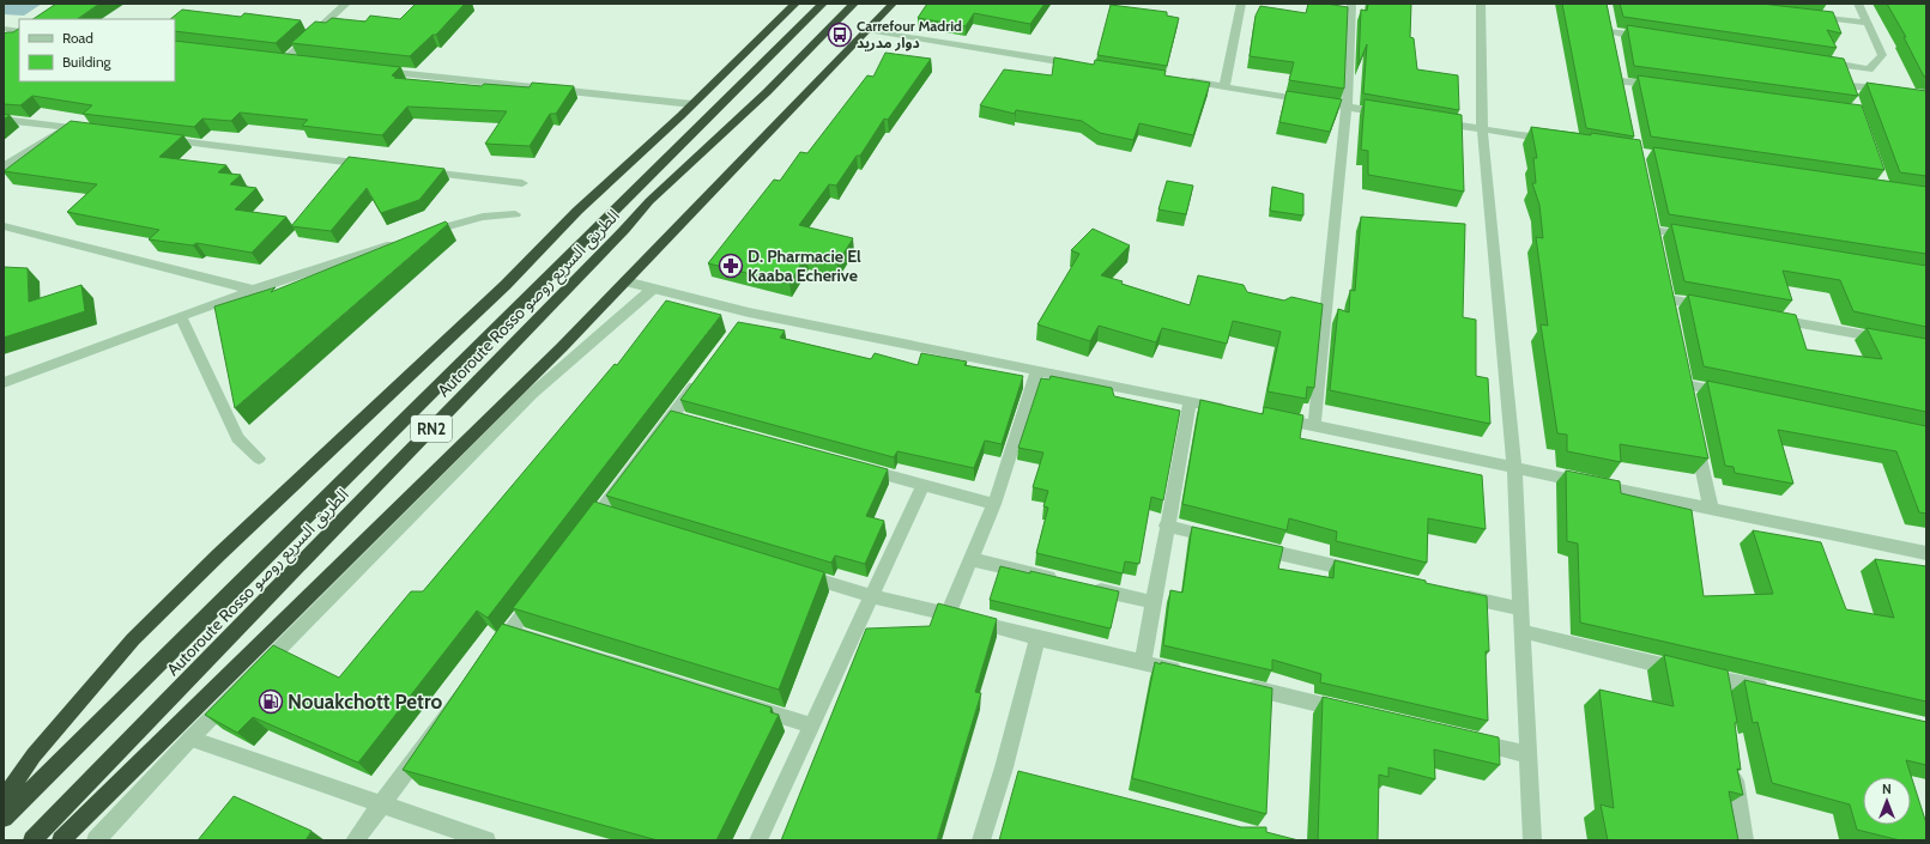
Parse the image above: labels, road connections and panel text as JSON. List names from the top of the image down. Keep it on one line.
{"streets":{"highway":["Autoroute Rosso الطريق السريع روصو","RN2"]},"places":{"bus stop":["Carrefour Madrid دوار مدريد"],"pharmacy":["D. Pharmacie El Kaaba Echerive"],"fuel station":["Nouakchott Petro"]},"legend":["Road","Building"],"north":"top"}
